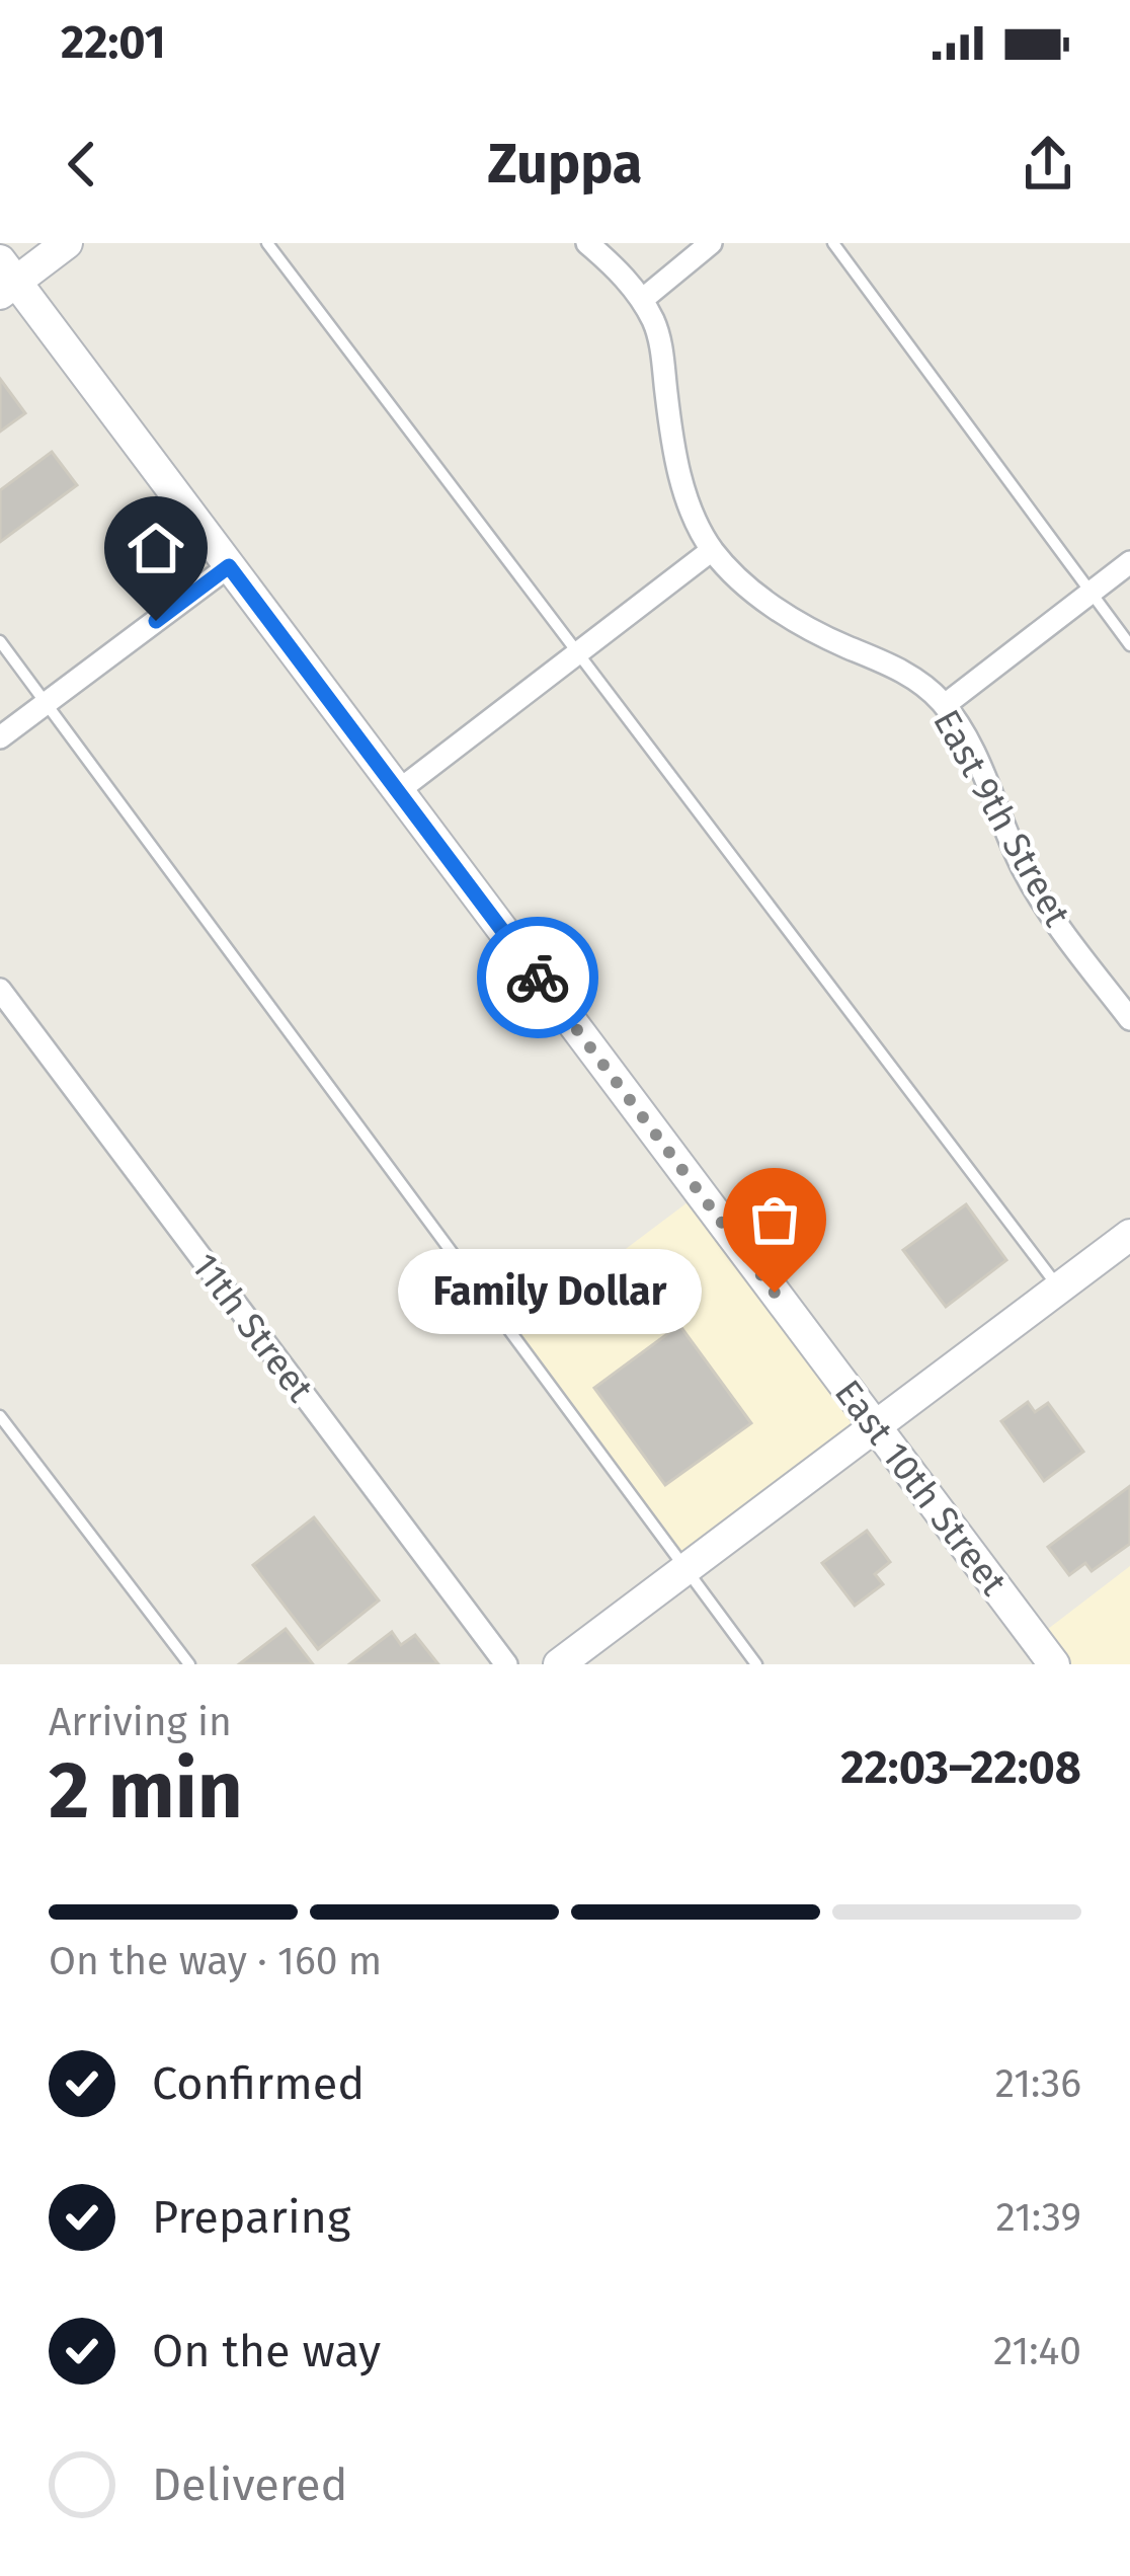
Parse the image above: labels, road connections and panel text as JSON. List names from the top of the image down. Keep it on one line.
{"streets":{"main road":["East 10th Street"],"street":["East 9th Street","11th Street"]},"places":["Family Dollar"],"page":{"status":"22:01","header":"Zuppa","bubble":"Family Dollar","heading":["2 min","Arriving in","22:03–22:08"],"bar":"On the way · 160 m","list":[["Confirmed","21:36"],["Preparing","21:39"],["On the way","21:40"],"Delivered"]}}
